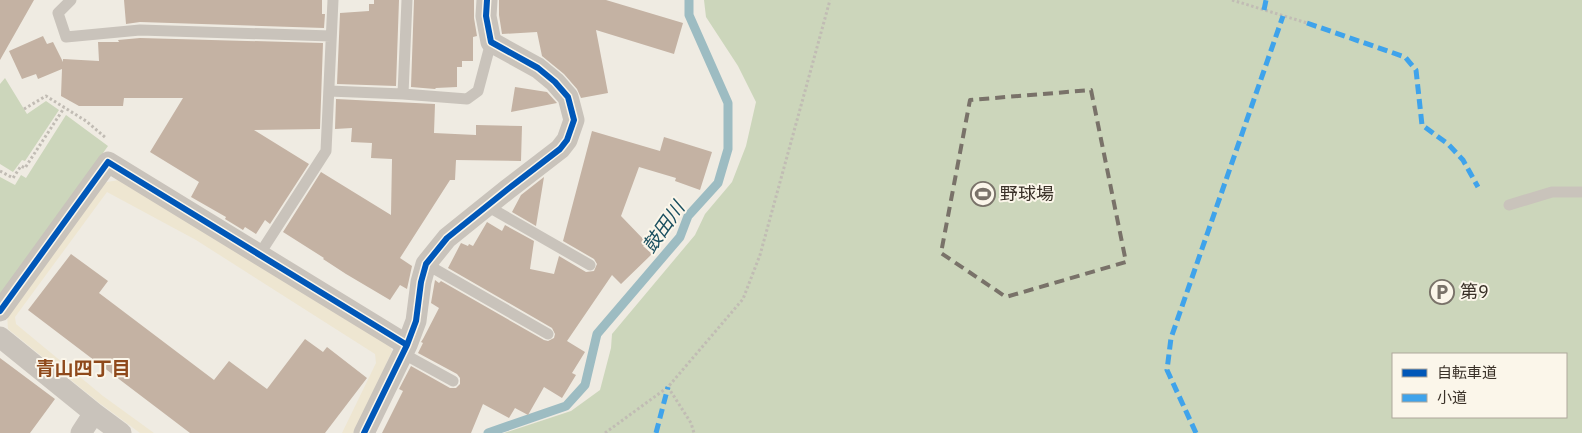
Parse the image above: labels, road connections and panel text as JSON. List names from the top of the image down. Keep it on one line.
{"districts":["青山四丁目"],"water":["鼓田川"],"places":{"sports":["野球場"],"parking":["第9"]},"legend":["自転車道","小道"]}
